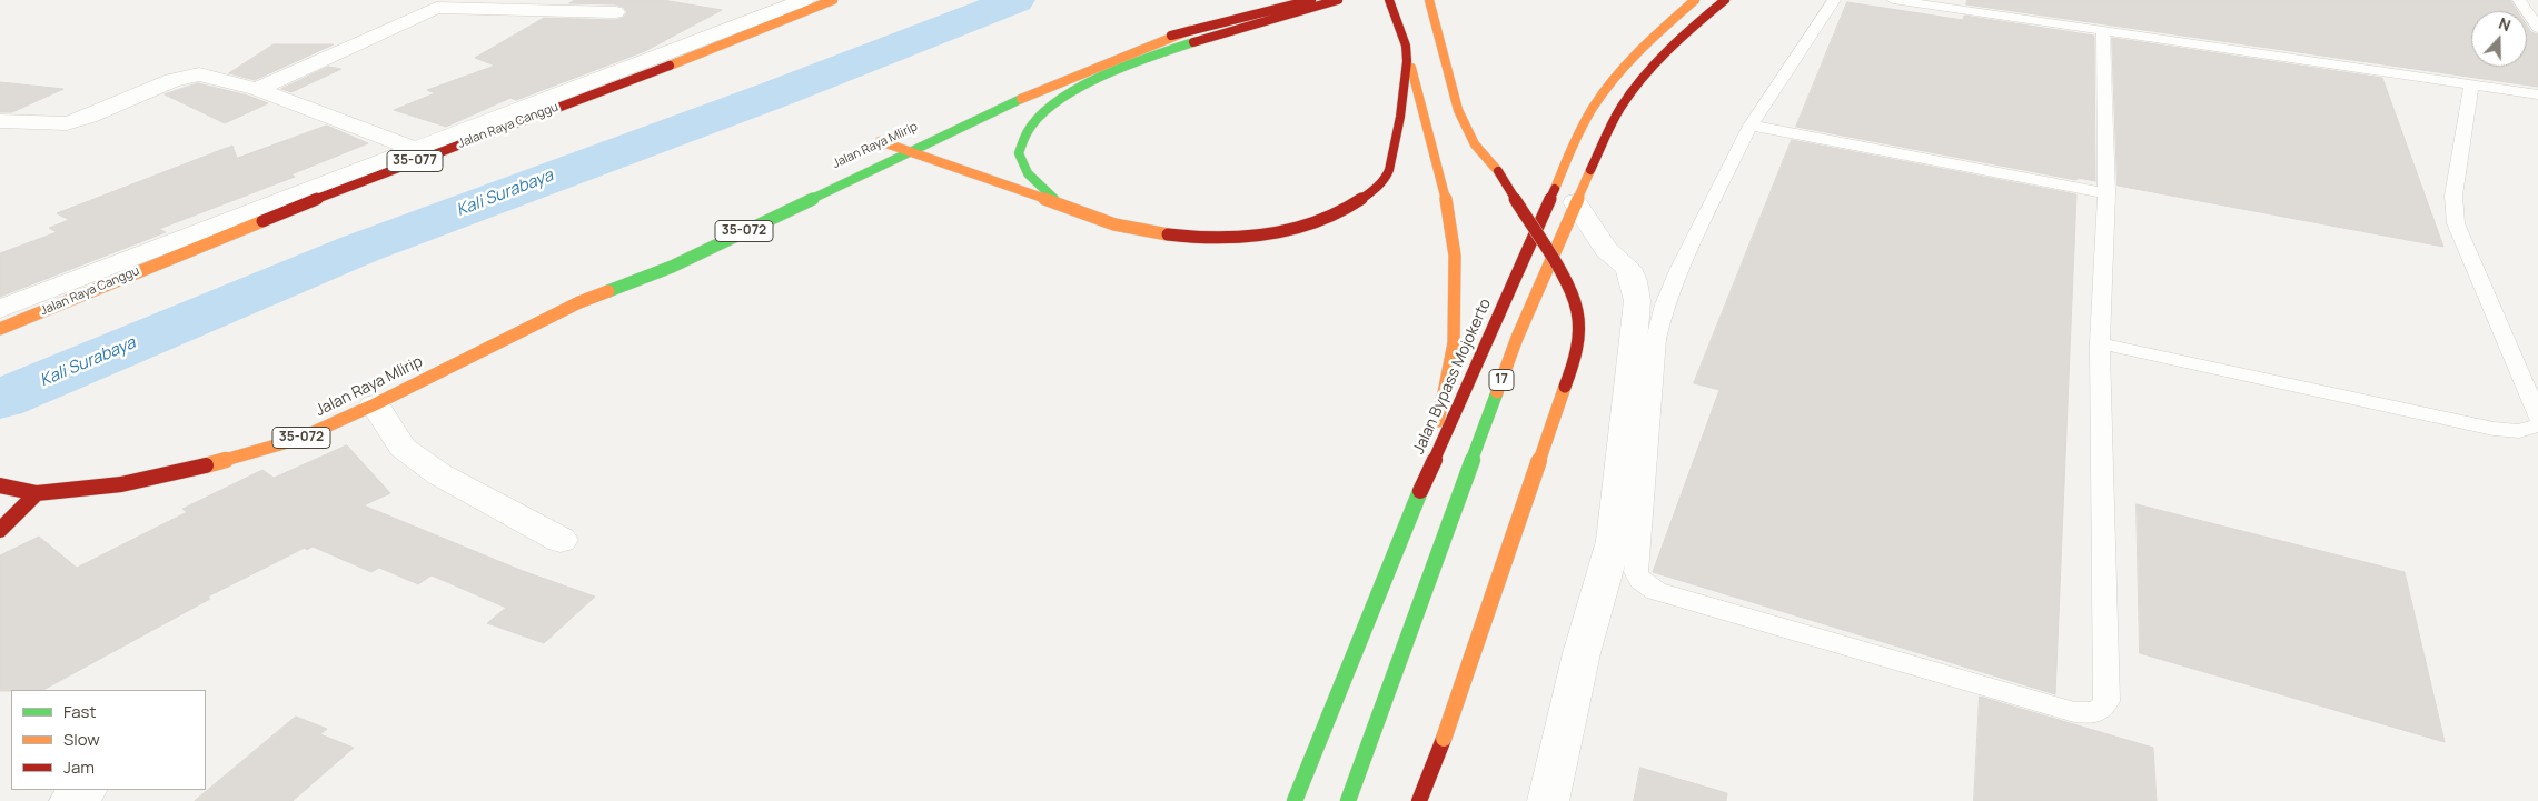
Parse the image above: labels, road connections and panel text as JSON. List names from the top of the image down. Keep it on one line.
{"streets":{"main road":["Jalan Raya Canggu","Jalan Raya Mlirip","35-077","35-072","Jalan Bypass Mojokerto","17"]},"water":["Kali Surabaya"],"legend":["Fast","Slow","Jam"],"north":"top"}
